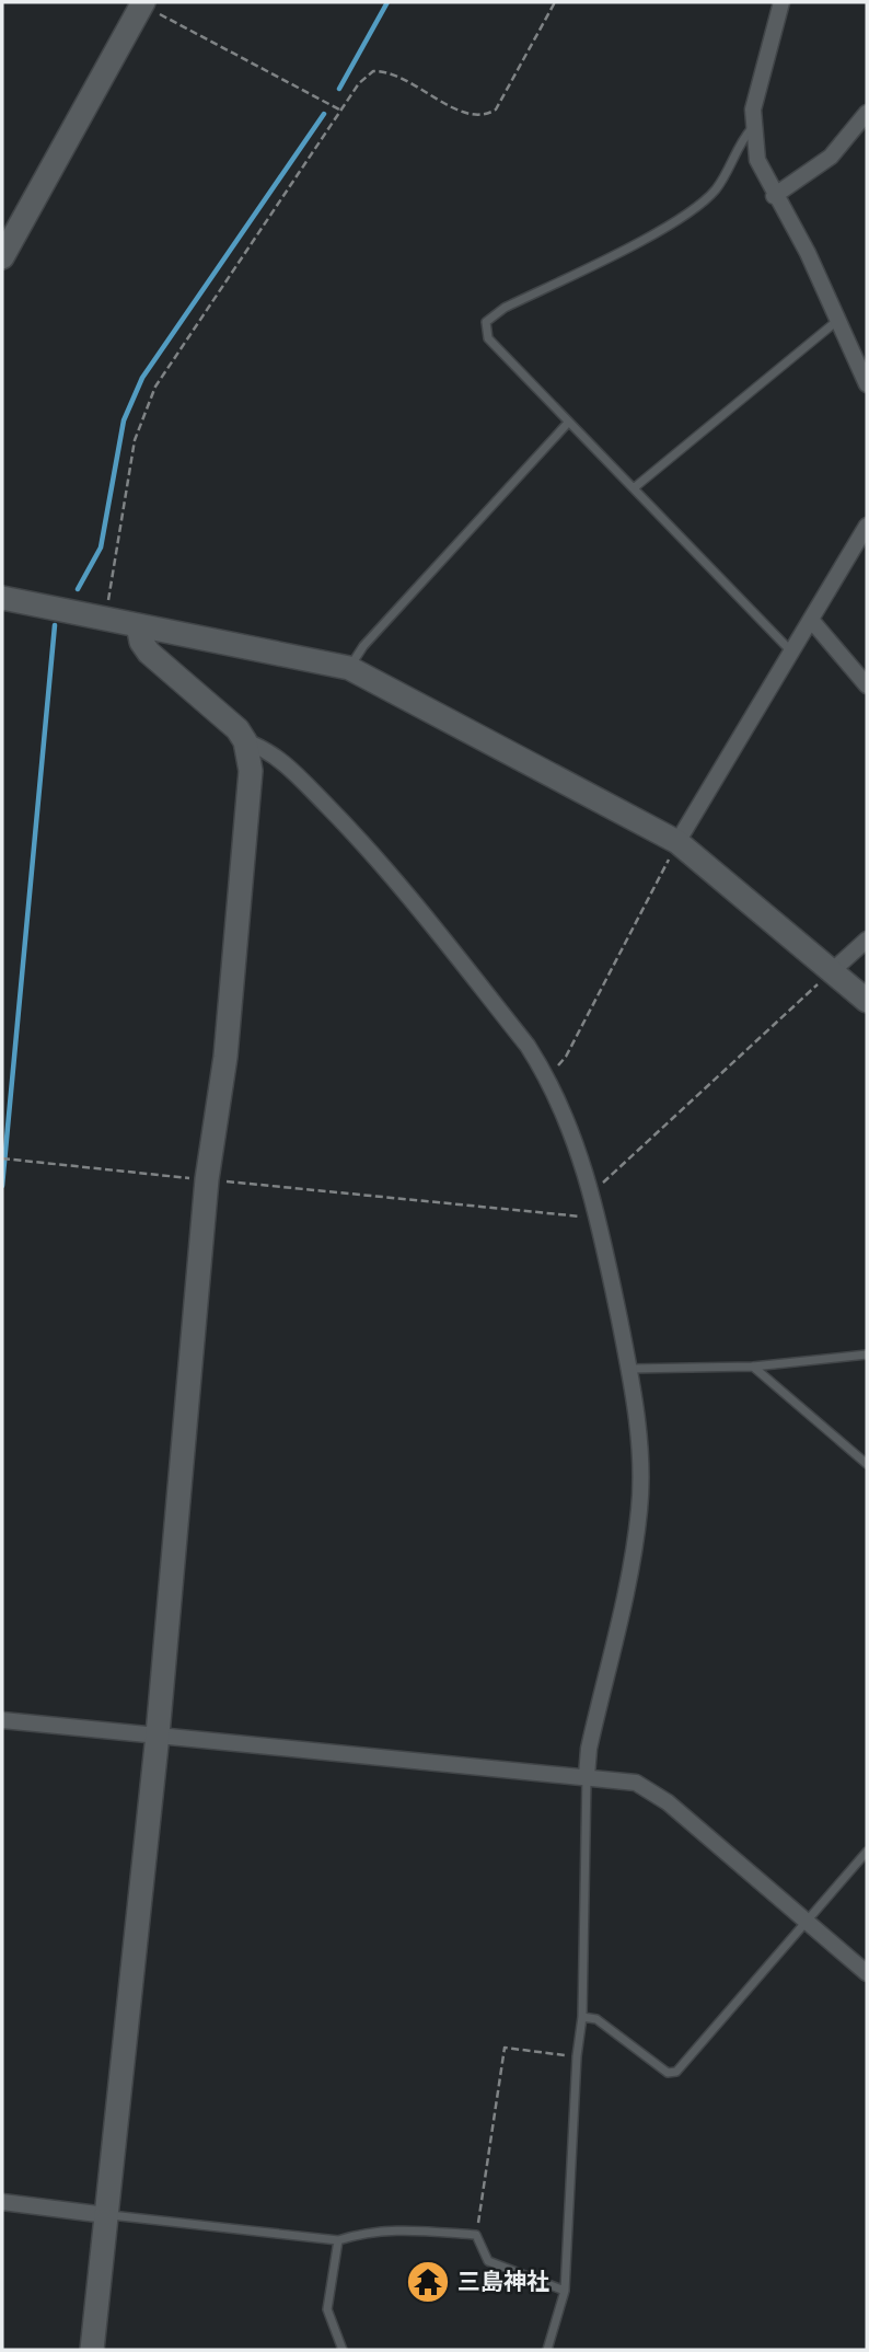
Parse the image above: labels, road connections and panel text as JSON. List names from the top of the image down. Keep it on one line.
{"places":{"temple":["三島神社"]}}
